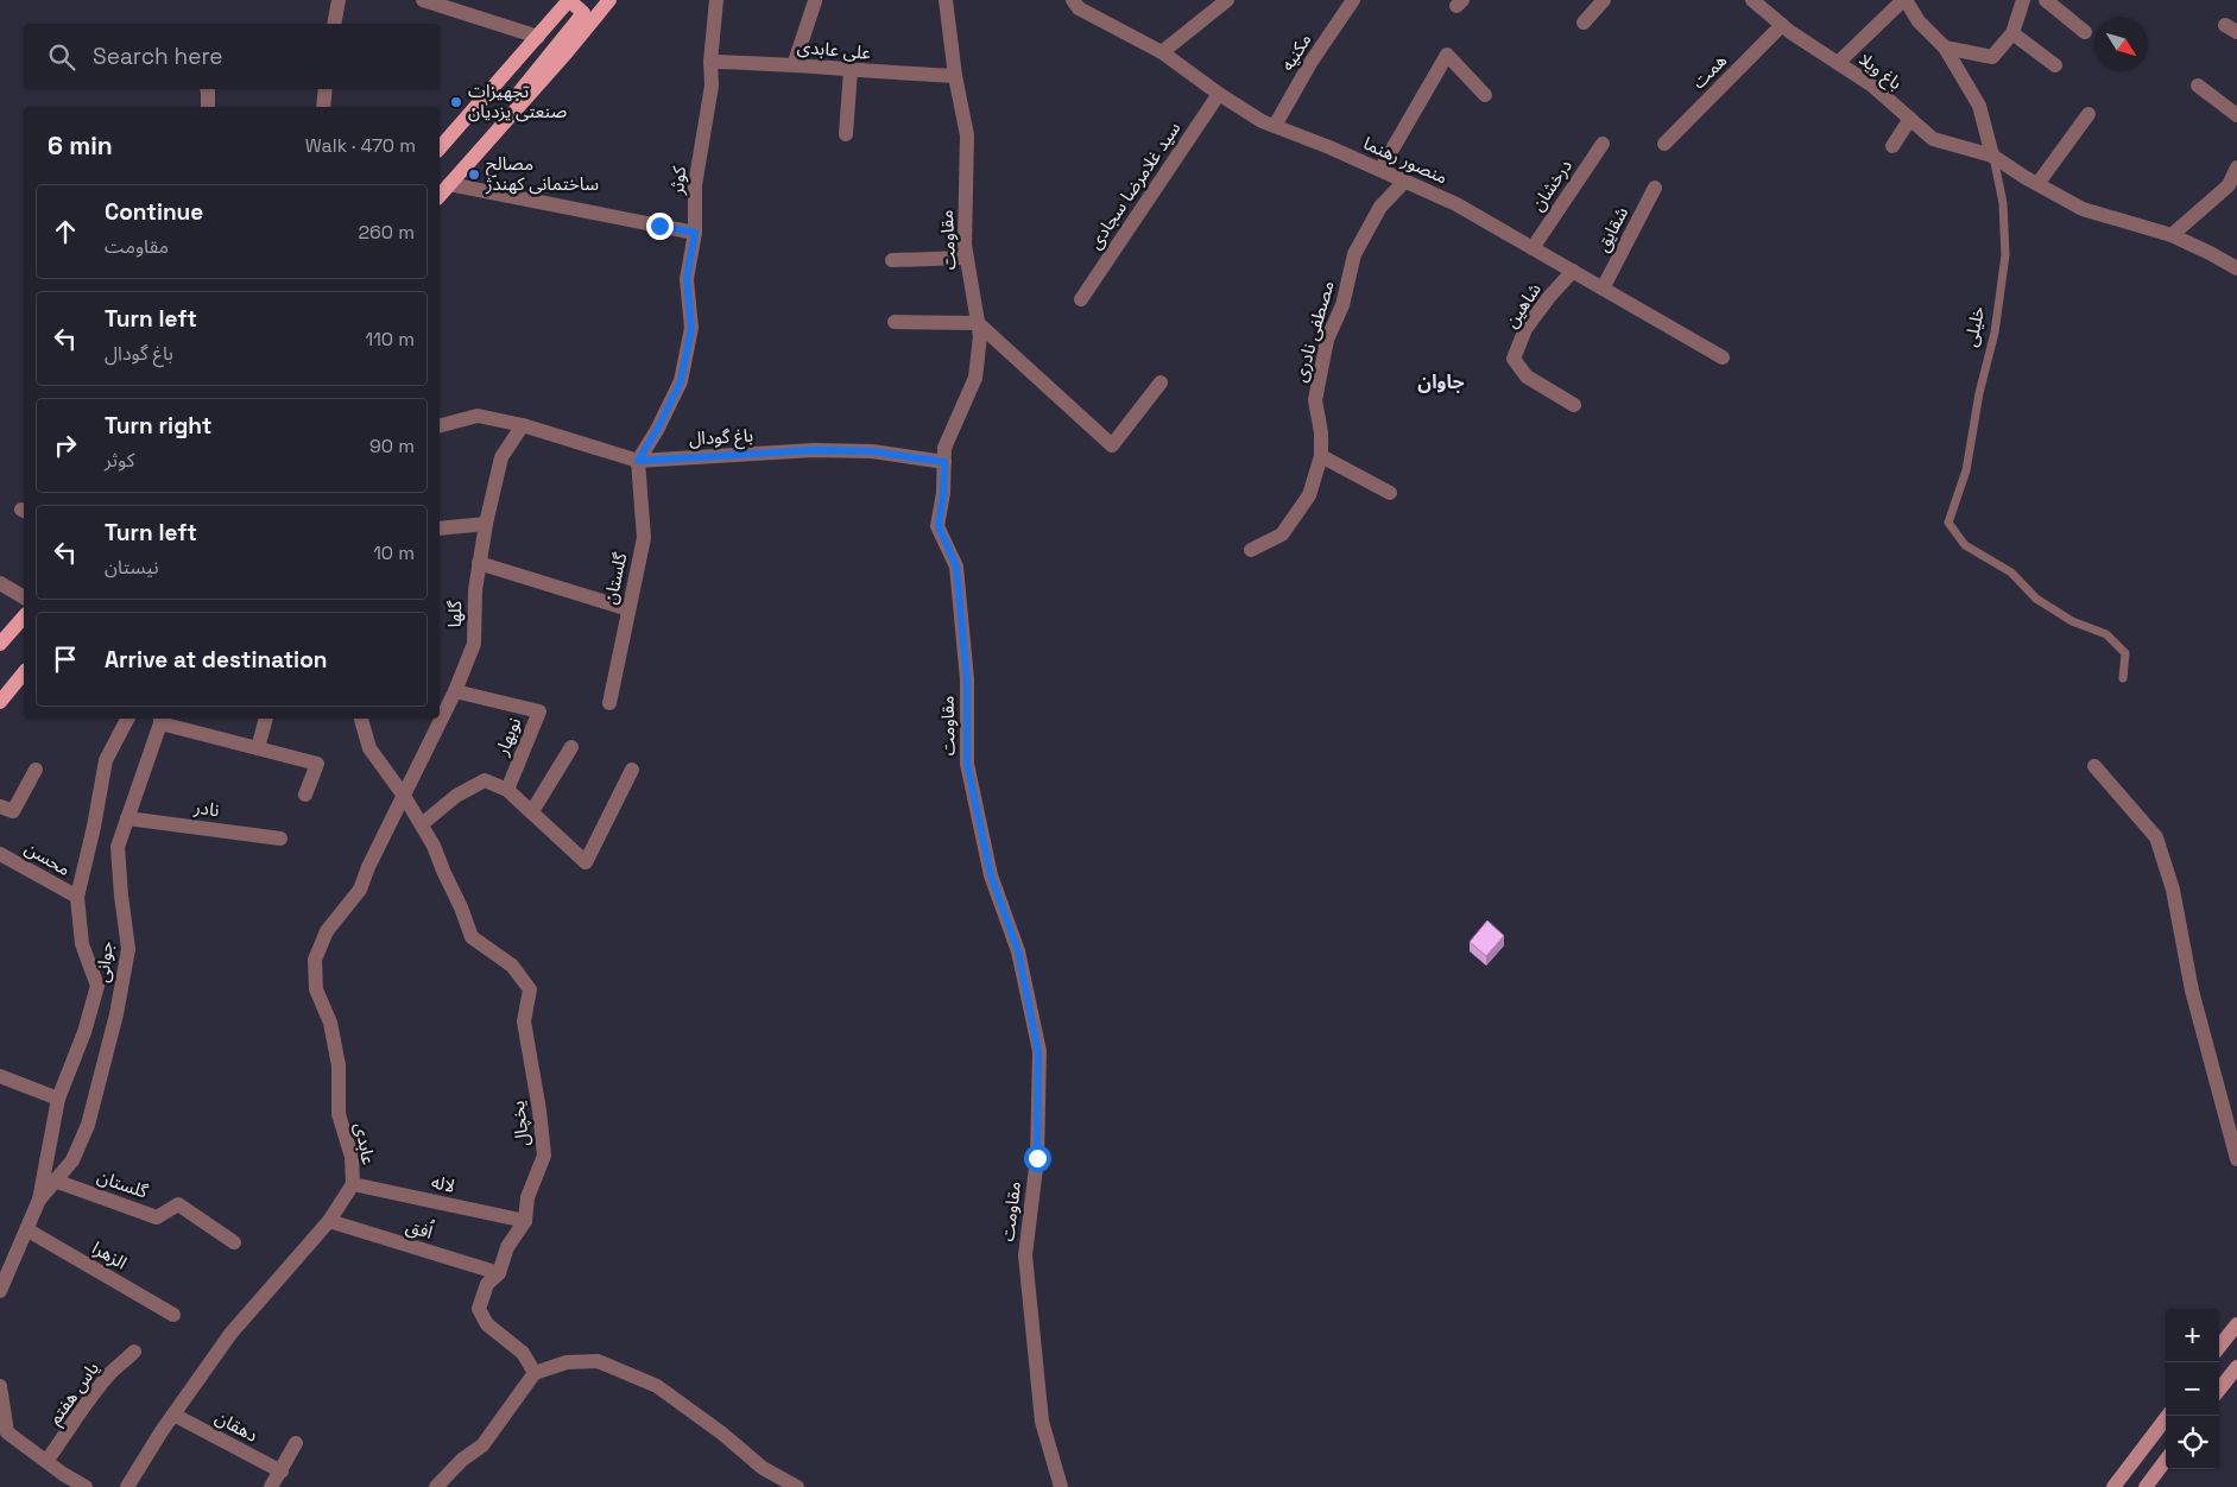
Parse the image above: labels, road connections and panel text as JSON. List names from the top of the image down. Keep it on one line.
{"streets":{"street":["علی عابدی","مکنیه","همت","باغ ویلا","منصور رهنما","کوثر","سید غلامرضا سجادی","درخشان","شقایق","مقاومت","شاهین","مصطفی نادری","باغ گودال","گلستان","گلها","نوبهار","نادر","محسن","جوانی","یخچال","عابدی","لاله","اُفق","الزهرا","یاس هفتم","دهقان"],"lane":["خلیلی"]},"crossings":[["علی عابدی","کوثر"],["علی عابدی","مقاومت"],["مکنیه","منصور رهنما"],["همت","باغ ویلا"],["باغ ویلا","خلیلی"],["منصور رهنما","سید غلامرضا سجادی"],["منصور رهنما","درخشان"],["منصور رهنما","شقایق"],["منصور رهنما","شاهین"],["منصور رهنما","مصطفی نادری"],["کوثر","باغ گودال"],["کوثر","گلستان"],["مقاومت","باغ گودال"],["باغ گودال","گلستان"],["باغ گودال","گلها"],["گلستان","جوانی"],["گلها","نوبهار"],["گلها","یخچال"],["گلها","عابدی"],["نادر","جوانی"],["محسن","جوانی"],["جوانی","الزهرا"],["یخچال","عابدی"],["یخچال","لاله"],["یخچال","اُفق"],["عابدی","لاله"],["عابدی","اُفق"],["عابدی","دهقان"]],"districts":["جاوان"],"places":["تجهیزات صنعتی یزدیان","مصالح ساختمانی کهندژ"],"north":"bottom right","page":{"search":"Search here","heading":["6 min","Walk · 470 m"],"list":[["Continue","مقاومت","260 m"],["Turn left","باغ گودال","110 m"],["Turn right","کوثر","90 m"],["Turn left","نیستان","10 m"],"Arrive at destination"],"map_buttons":["+","−"]}}
